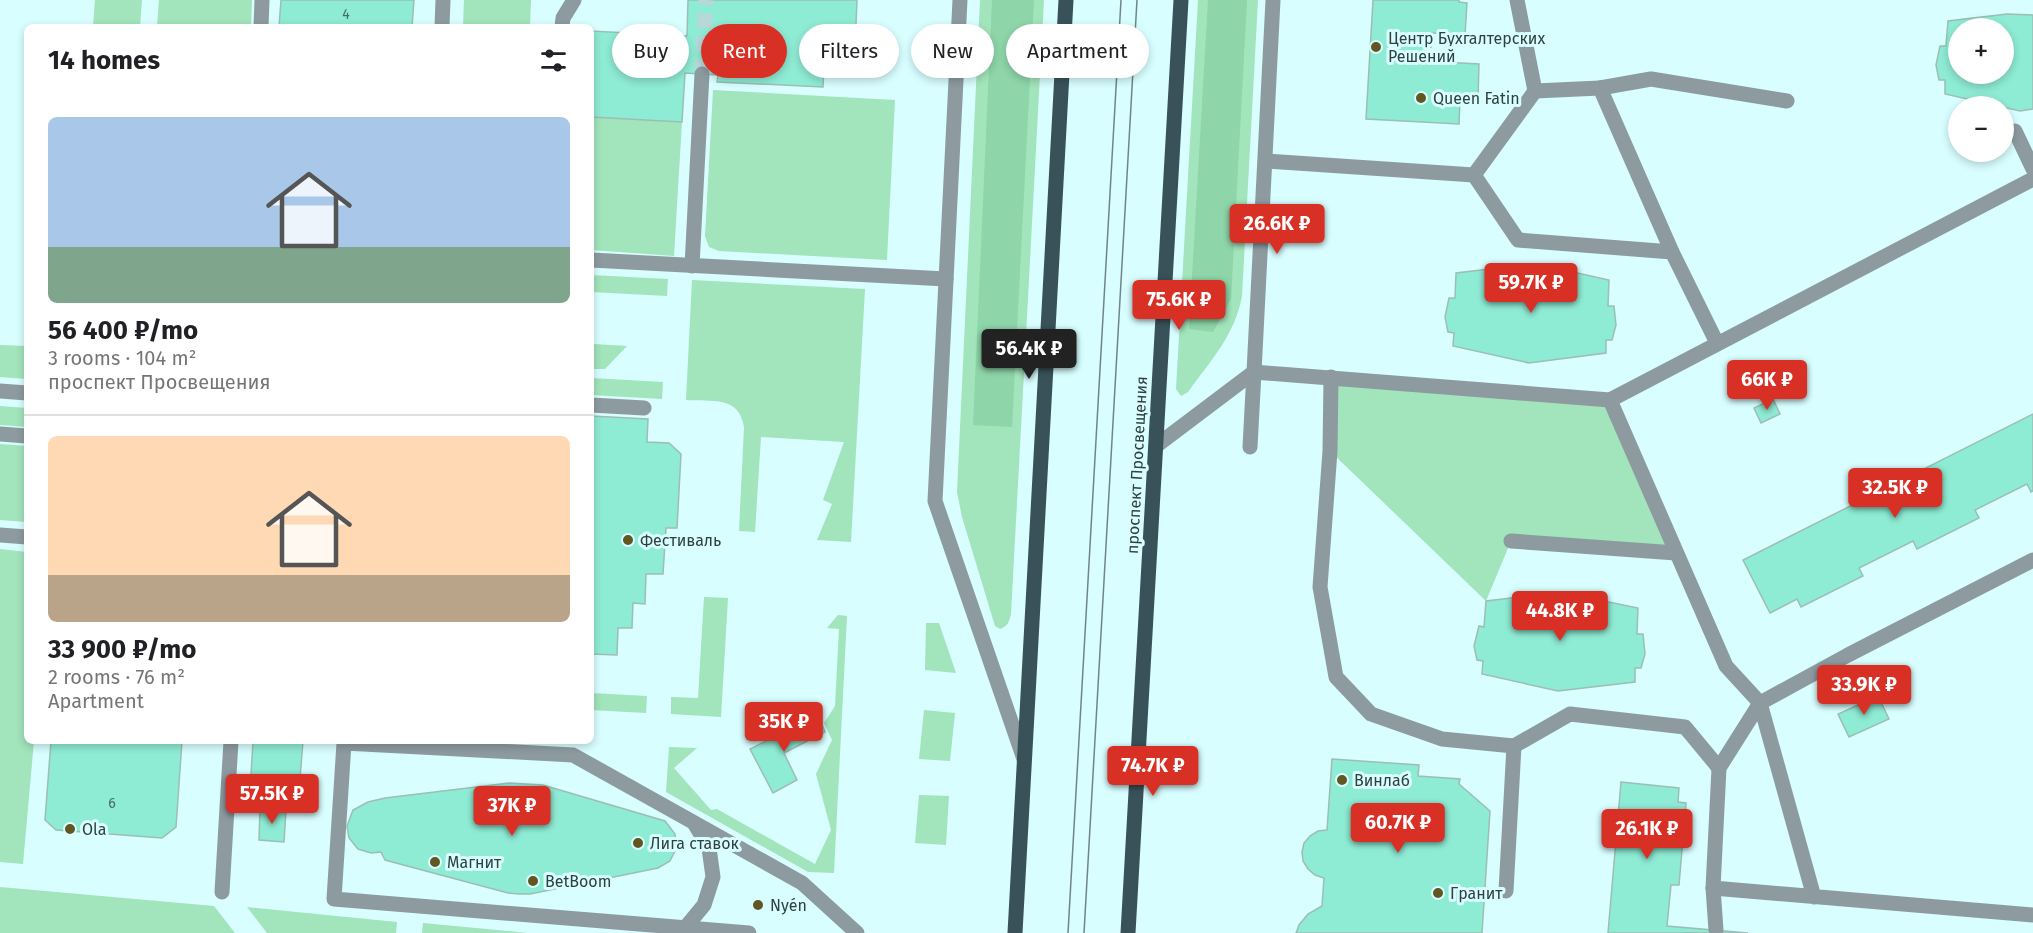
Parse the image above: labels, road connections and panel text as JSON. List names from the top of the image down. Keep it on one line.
{"streets":{"main road":["проспект Просвещения"]},"places":["Центр Бухгалтерских Решений","Queen Fatin","Фестиваль","Винлаб","Ola","Лига ставок","Магнит","BetBoom","Гранит","Nyén"],"house_numbers":["4","6"],"page":{"map_buttons":["+","−"],"chip":["Buy","Rent","Filters","New","Apartment"],"heading":"14 homes","list":[{"name":"56 400 ₽/mo","note":"3 rooms · 104 m² · проспект Просвещения"},{"name":"33 900 ₽/mo","note":"2 rooms · 76 m² · Apartment"}],"price":["26.6K ₽","59.7K ₽","75.6K ₽","56.4K ₽","66K ₽","32.5K ₽","44.8K ₽","33.9K ₽","35K ₽","74.7K ₽","57.5K ₽","37K ₽","60.7K ₽","26.1K ₽"]}}
